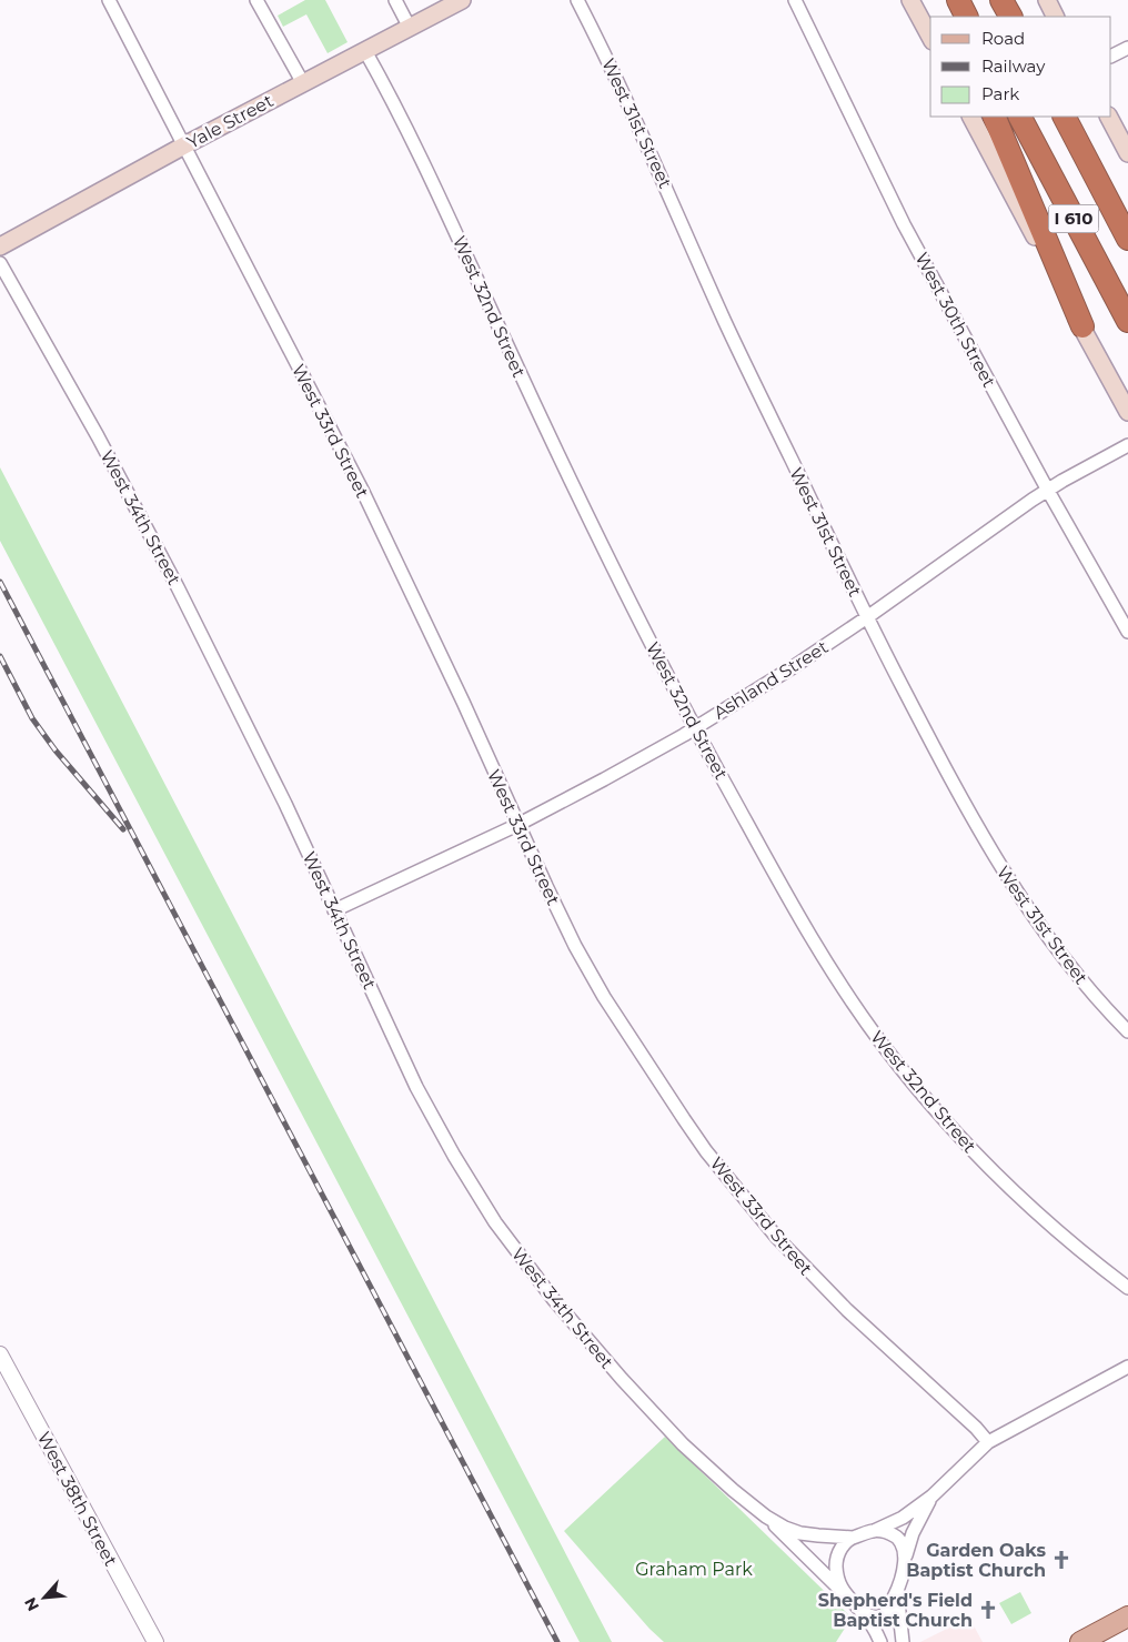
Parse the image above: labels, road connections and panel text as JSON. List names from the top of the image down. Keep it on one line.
{"streets":{"highway":["I 610"],"main road":["Yale Street"],"street":["West 31st Street","West 32nd Street","West 30th Street","West 33rd Street","West 34th Street","Ashland Street","West 38th Street"]},"crossings":[["Yale Street","West 32nd Street"],["Yale Street","West 33rd Street"],["West 31st Street","Ashland Street"],["West 32nd Street","Ashland Street"],["West 30th Street","Ashland Street"],["West 33rd Street","Ashland Street"],["West 34th Street","Ashland Street"]],"parks":["Graham Park"],"places":{"church":["Garden Oaks Baptist Church","Shepherd's Field Baptist Church"]},"legend":["Road","Railway","Park"],"north":"bottom left"}
